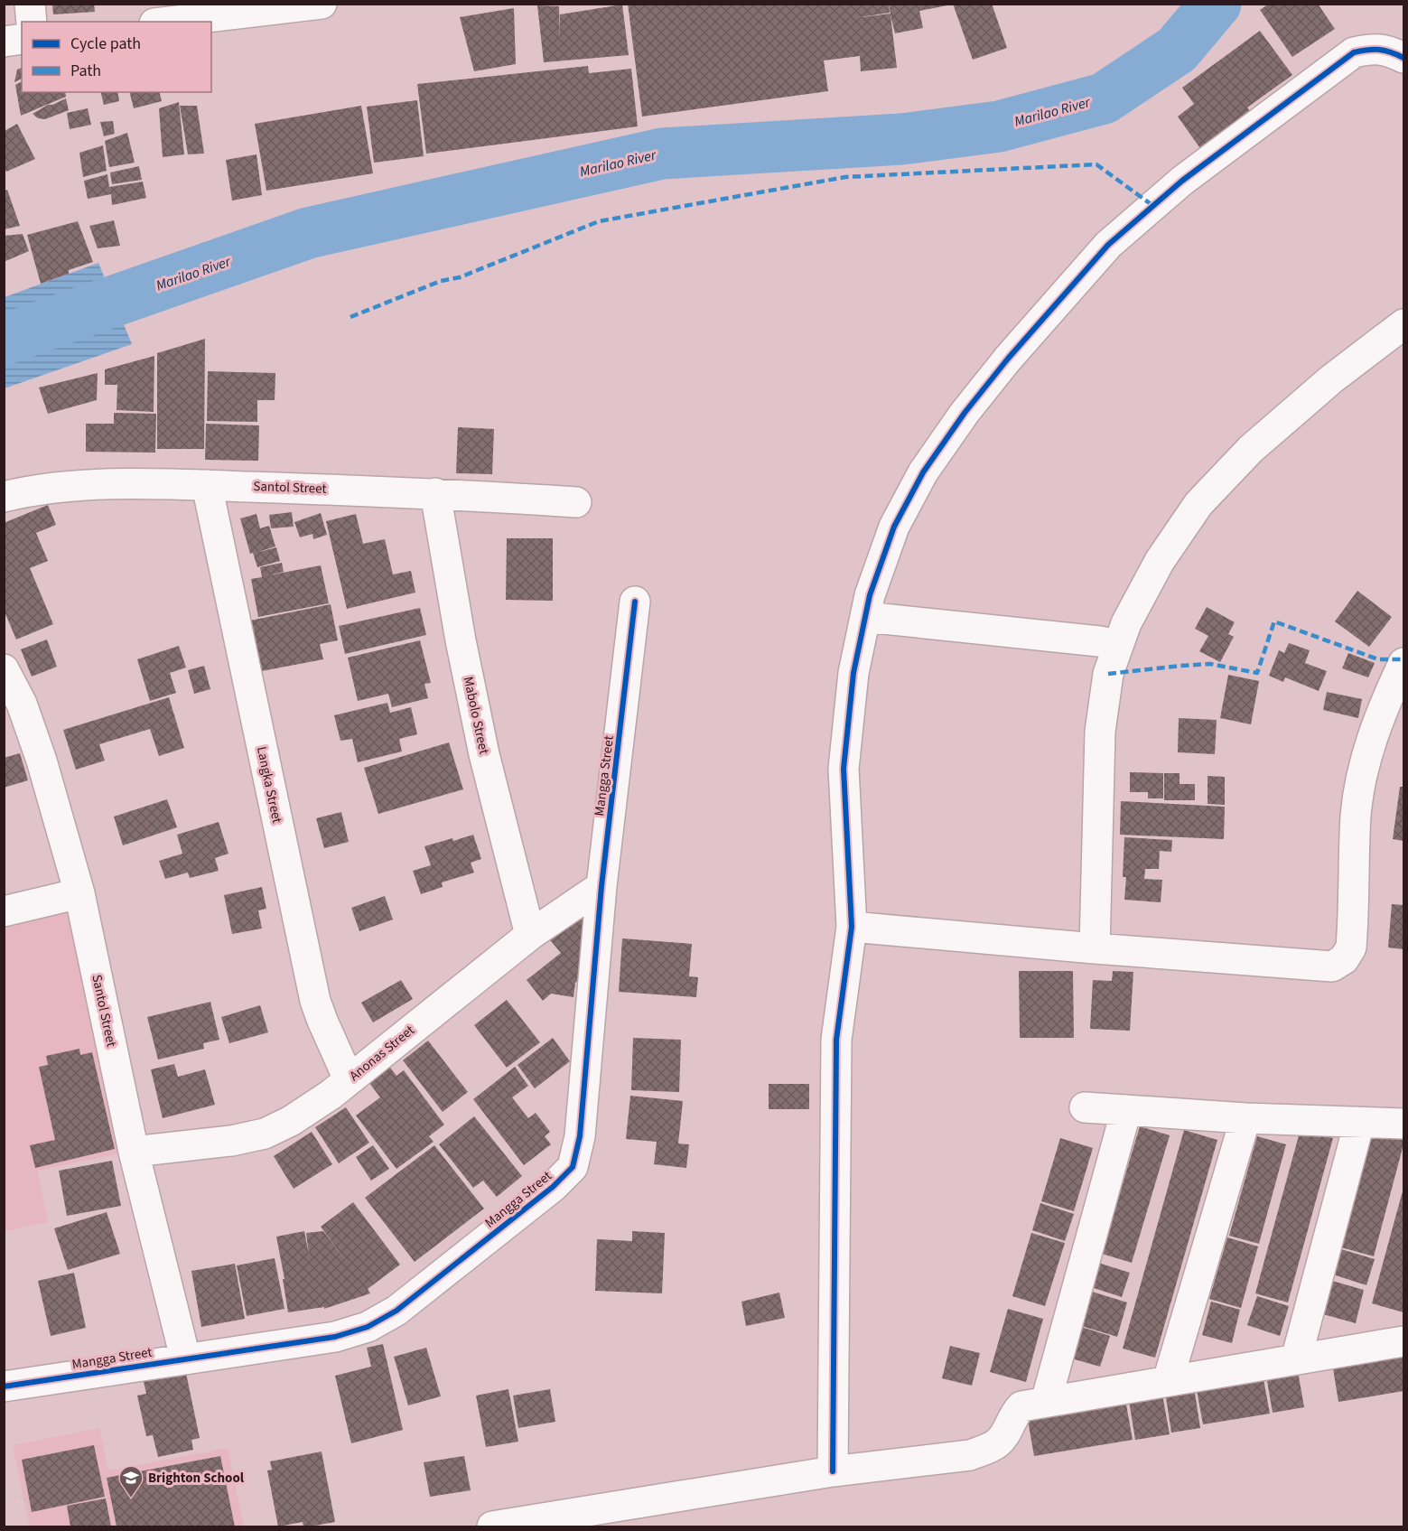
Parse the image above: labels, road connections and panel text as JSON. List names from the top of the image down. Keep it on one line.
{"streets":{"street":["Santol Street","Mabolo Street","Mangga Street","Langka Street","Anonas Street"]},"crossings":[["Santol Street","Mabolo Street"],["Santol Street","Mangga Street"],["Santol Street","Langka Street"],["Santol Street","Anonas Street"],["Mabolo Street","Anonas Street"],["Mangga Street","Anonas Street"],["Langka Street","Anonas Street"]],"water":["Marilao River"],"places":{"school or university":["Brighton School"]},"legend":["Cycle path","Path"]}
